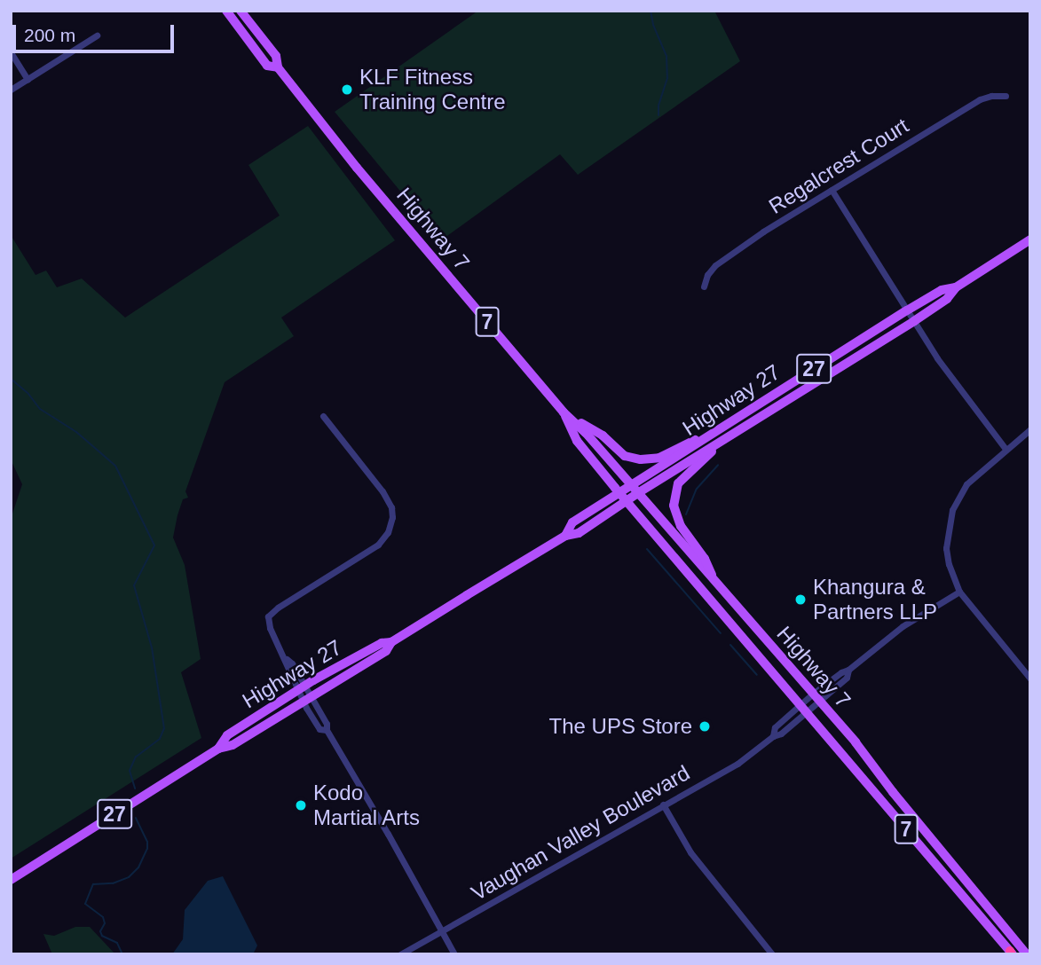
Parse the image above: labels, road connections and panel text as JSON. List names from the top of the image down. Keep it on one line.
{"streets":{"main road":["Highway 7","7","27","Highway 27"],"street":["Regalcrest Court","Vaughan Valley Boulevard"]},"crossings":[["Highway 7","Highway 27"],["Highway 7","Vaughan Valley Boulevard"]],"places":["KLF Fitness Training Centre","Khangura & Partners LLP","The UPS Store","Kodo Martial Arts"],"scale_bar":"200 m"}
